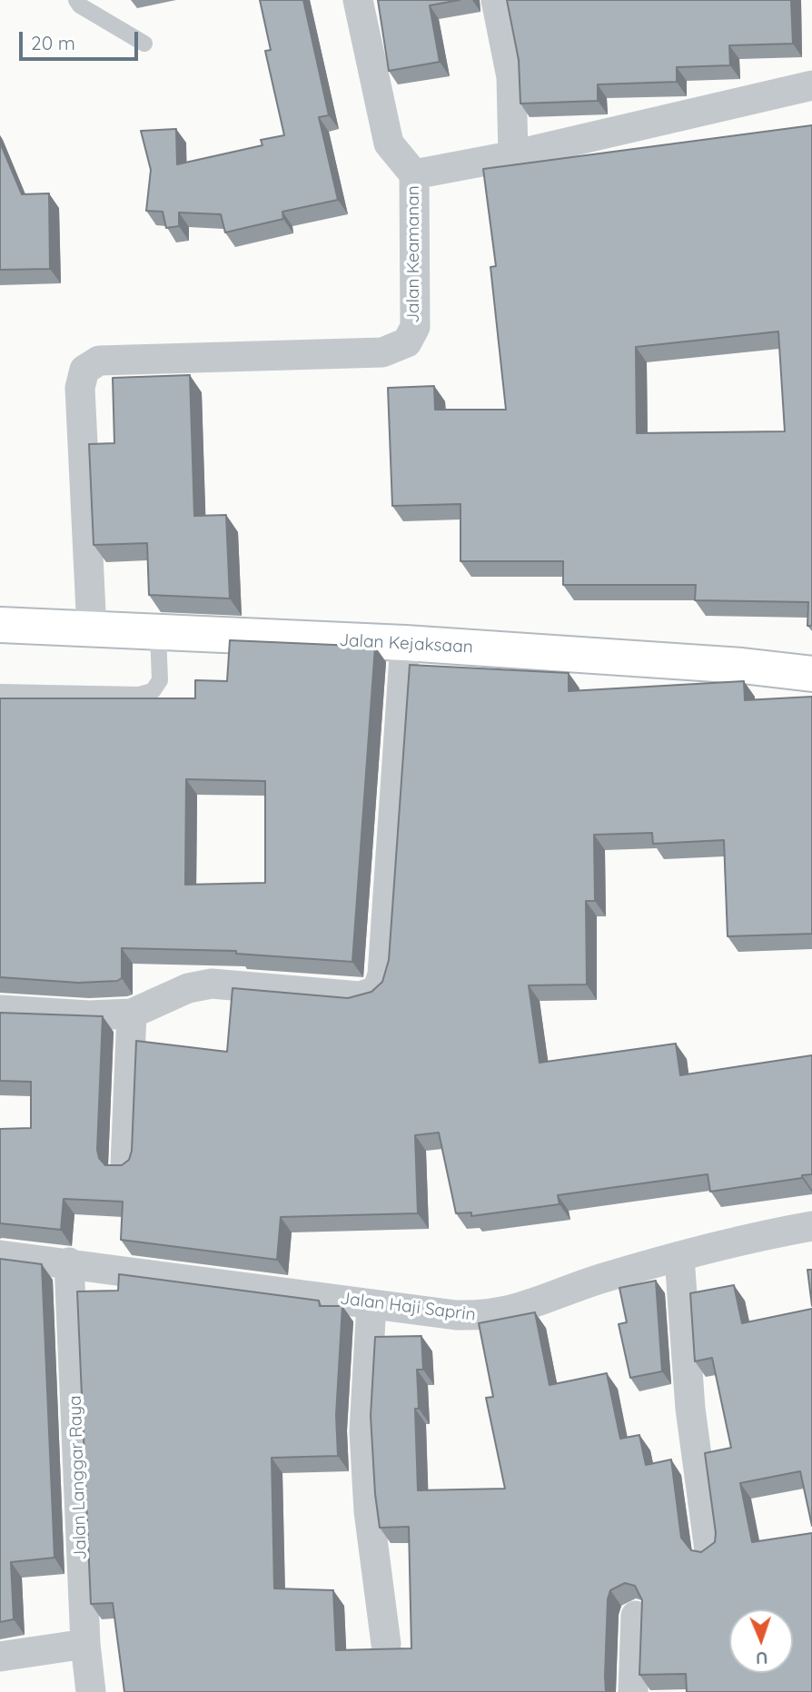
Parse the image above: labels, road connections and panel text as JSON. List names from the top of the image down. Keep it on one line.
{"streets":{"street":["Jalan Keamanan","Jalan Kejaksaan","Jalan Haji Saprin","Jalan Langgar Raya"]},"crossings":[["Jalan Keamanan","Jalan Kejaksaan"],["Jalan Haji Saprin","Jalan Langgar Raya"]],"scale_bar":"20 m","north":"bottom"}
